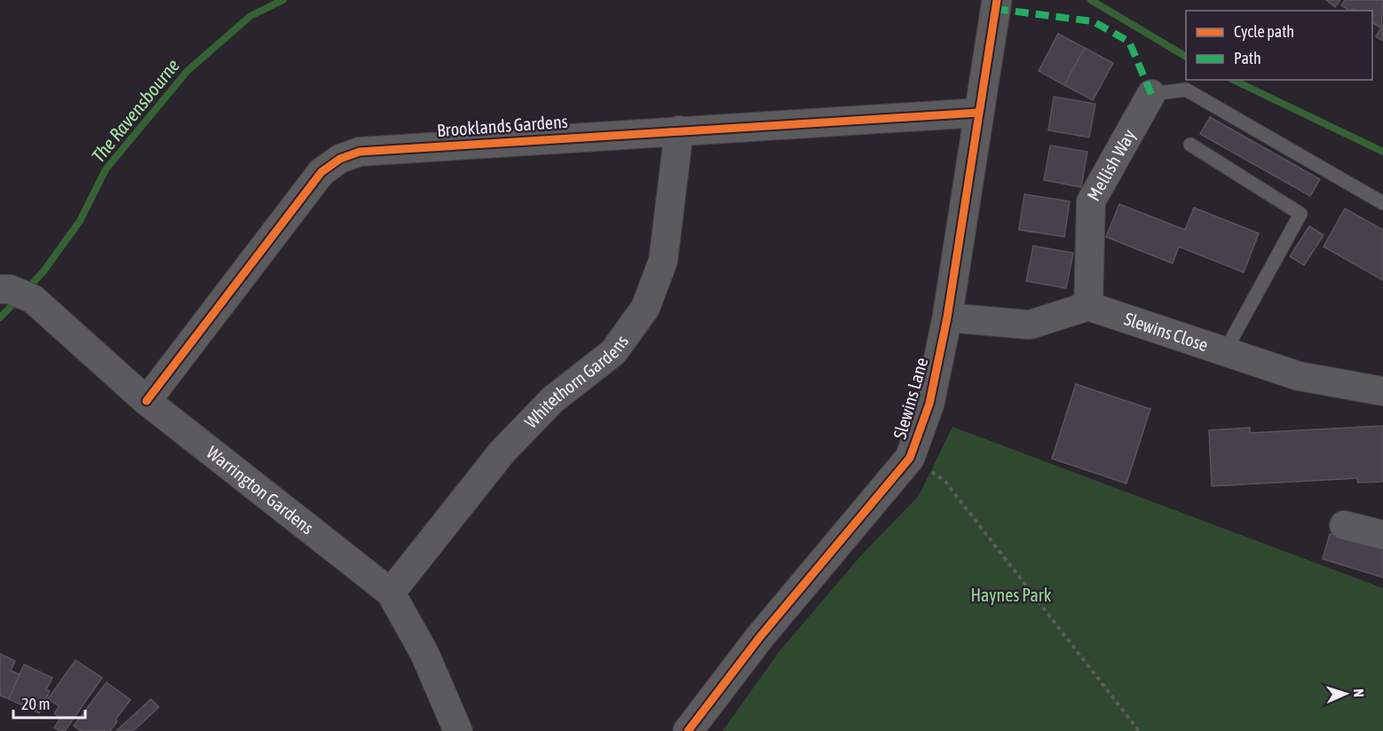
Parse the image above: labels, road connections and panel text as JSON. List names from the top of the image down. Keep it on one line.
{"streets":{"street":["Brooklands Gardens","Mellish Way","Slewins Close","Whitethorn Gardens","Slewins Lane","Warrington Gardens"]},"crossings":[["Brooklands Gardens","Whitethorn Gardens"],["Brooklands Gardens","Slewins Lane"],["Brooklands Gardens","Warrington Gardens"],["Mellish Way","Slewins Close"],["Whitethorn Gardens","Warrington Gardens"]],"water":["The Ravensbourne"],"parks":["Haynes Park"],"legend":["Cycle path","Path"],"scale_bar":"20 m","north":"right"}
